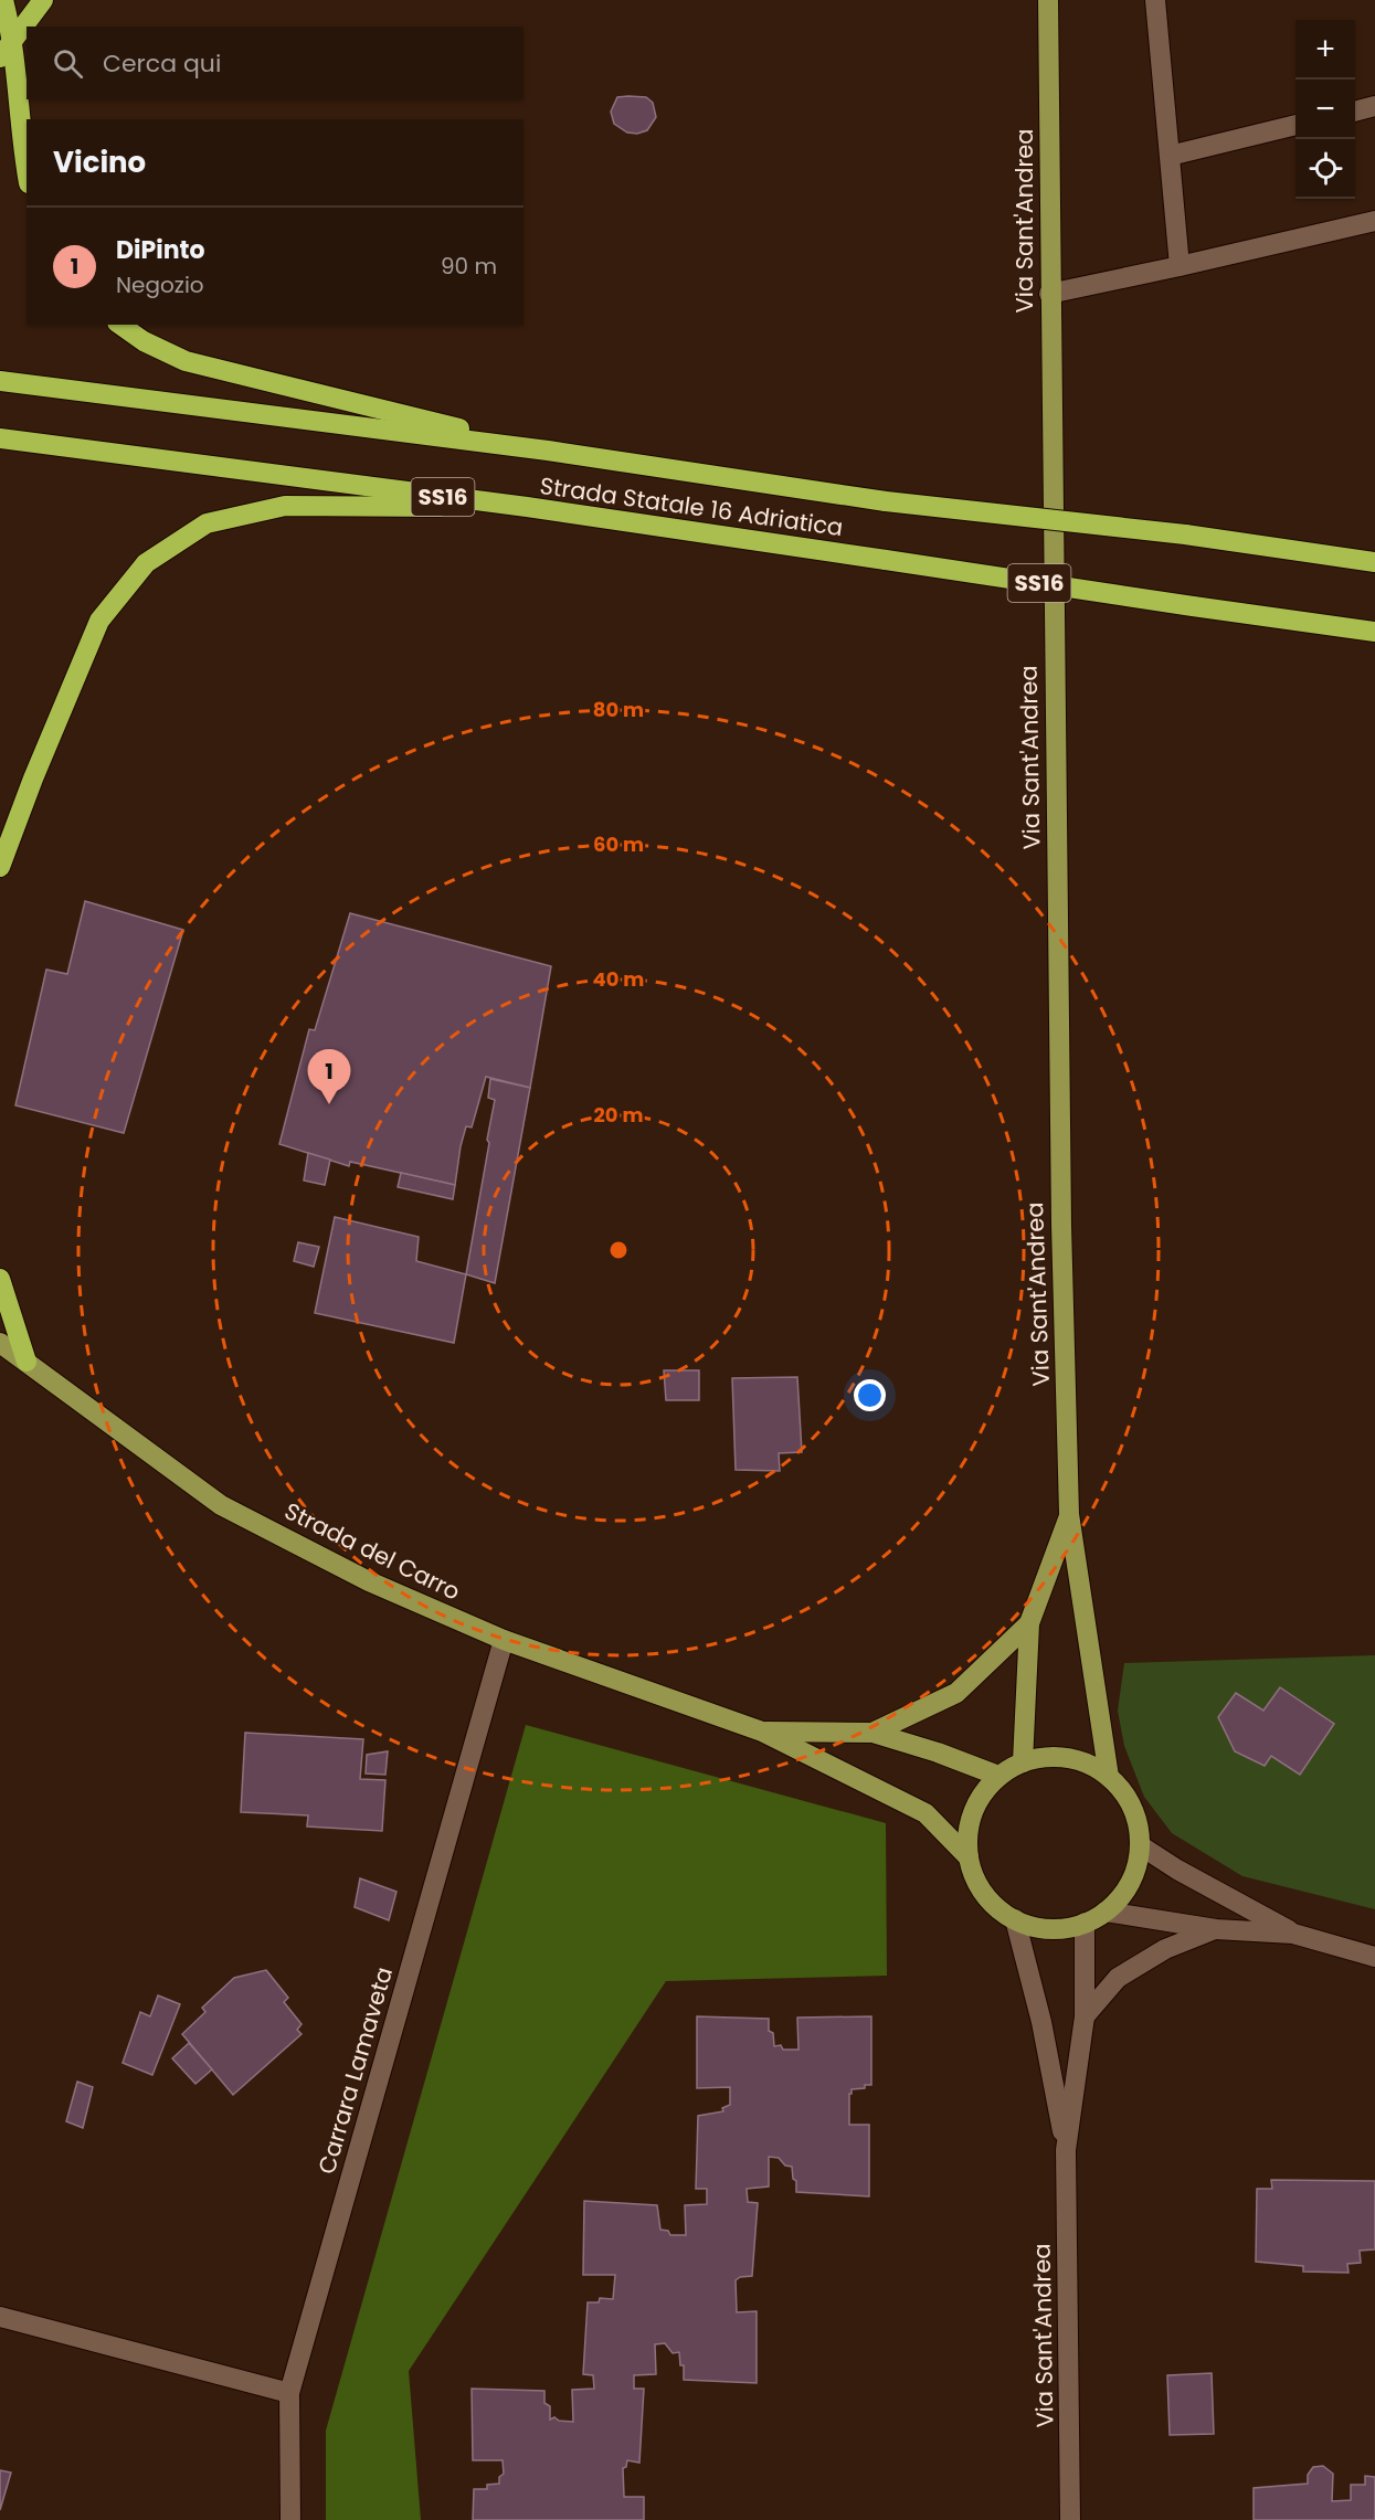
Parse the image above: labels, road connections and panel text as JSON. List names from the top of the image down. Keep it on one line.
{"streets":{"highway":["SS16","Strada Statale 16 Adriatica"],"main road":["Via Sant'Andrea","Strada del Carro"],"street":["Carrara Lamaveta"]},"crossings":[["Via Sant'Andrea","Strada del Carro"],["Strada del Carro","Carrara Lamaveta"]],"page":{"map_buttons":["+","−"],"search":"Cerca qui","heading":"Vicino","list":[{"mark":"1","name":"DiPinto","note":"Negozio","value":"90 m"}],"pins":"1"},"rings":["80 m","60 m","40 m","20 m"]}
